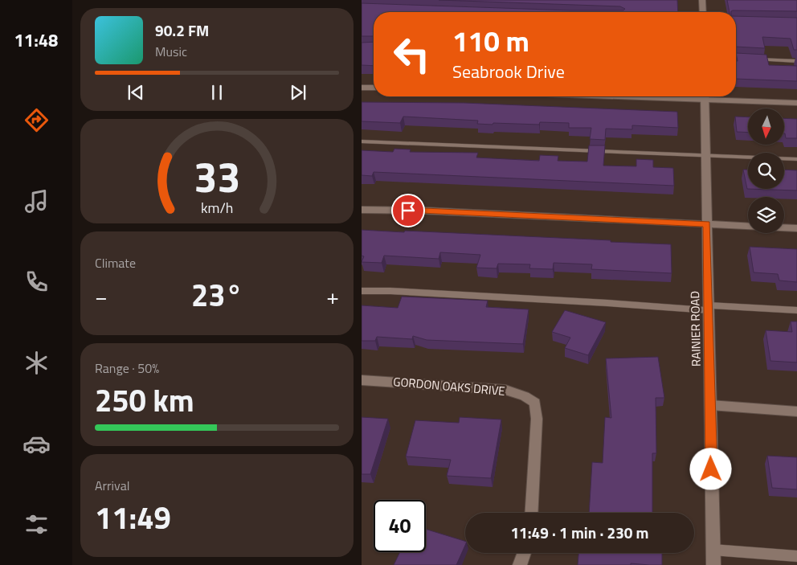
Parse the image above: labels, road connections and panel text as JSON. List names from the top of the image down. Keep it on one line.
{"streets":{"street":["RAINIER ROAD","GORDON OAKS DRIVE"]},"north":"bottom","page":{"tabs":"11:48","turn":["110 m","Seabrook Drive"],"song":["90.2 FM","Music"],"tile":["Climate",["Range · 50%","250 km"],["Arrival","11:49"]],"heat":["−","23°","+"],"limit":"40","trip":"11:49 · 1 min · 230 m","gauge":["33","km/h"]}}
